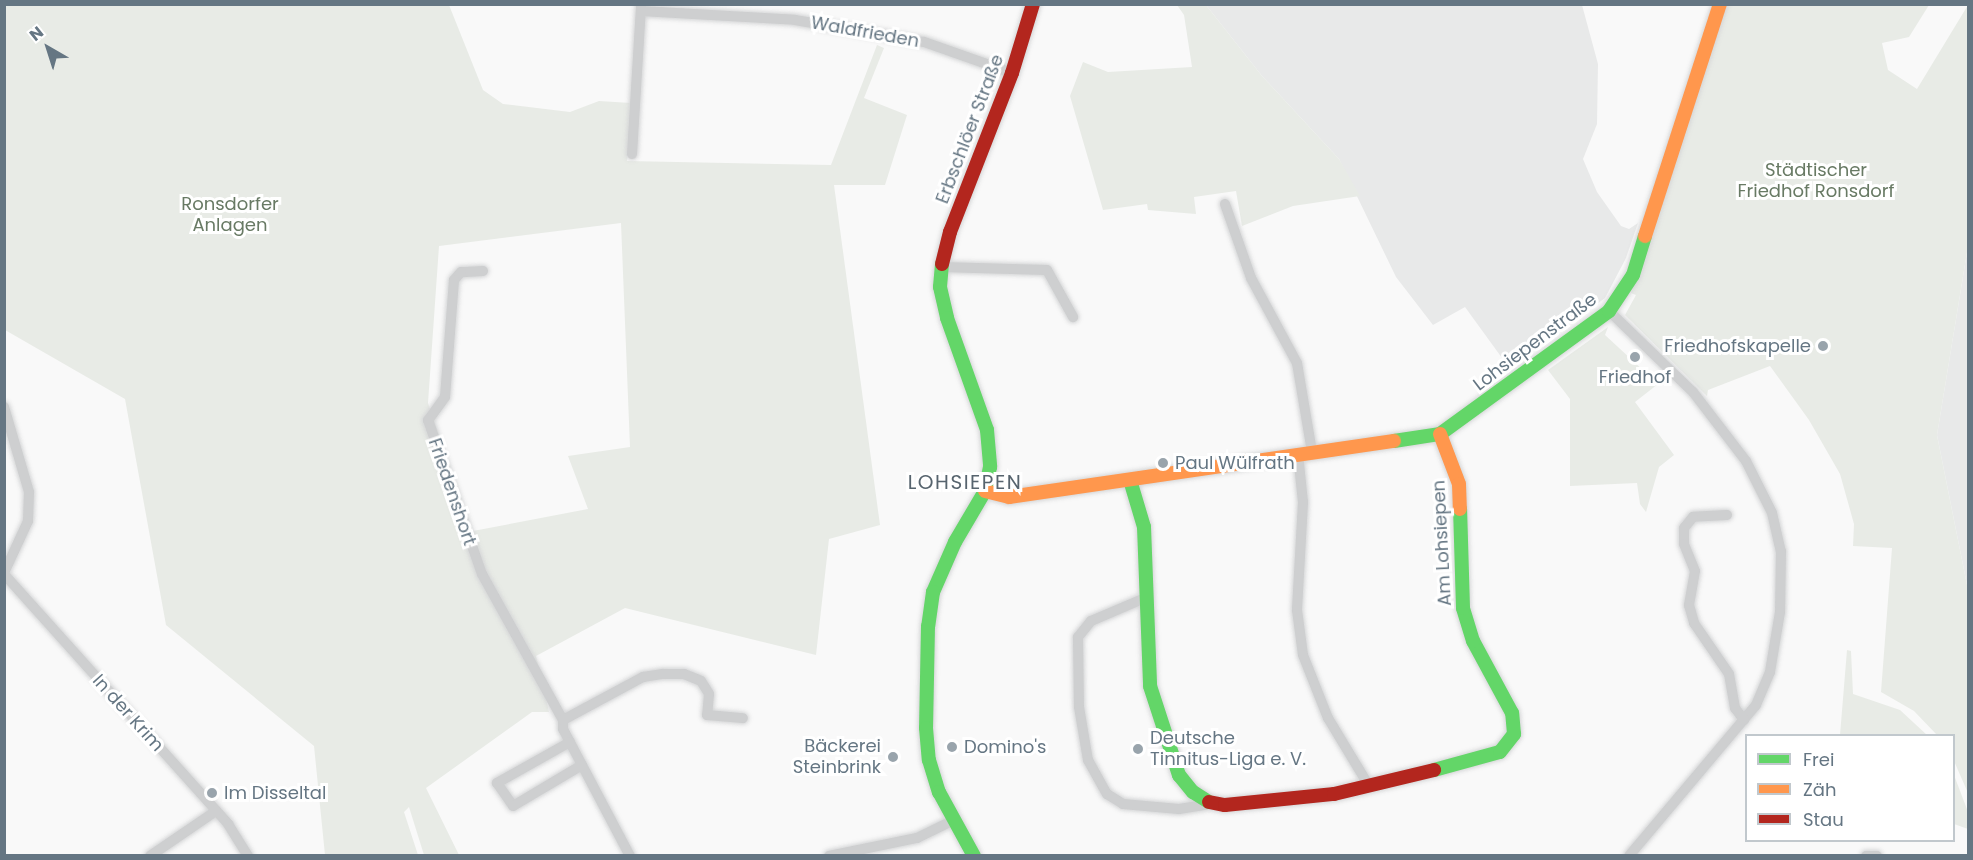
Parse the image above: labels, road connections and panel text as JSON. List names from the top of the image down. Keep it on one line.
{"streets":{"street":["Waldfrieden","Erbschlöer Straße","Lohsiepenstraße","Friedenshort","Am Lohsiepen","In der Krim"]},"crossings":[["Waldfrieden","Erbschlöer Straße"],["Erbschlöer Straße","Lohsiepenstraße"],["Lohsiepenstraße","Am Lohsiepen"]],"districts":["LOHSIEPEN"],"parks":["Städtischer Friedhof Ronsdorf","Ronsdorfer Anlagen"],"places":["Friedhofskapelle","Friedhof","Paul Wülfrath","Domino's","Deutsche Tinnitus-Liga e. V.","Bäckerei Steinbrink","Im Disseltal"],"legend":["Frei","Zäh","Stau"],"north":"top left"}
